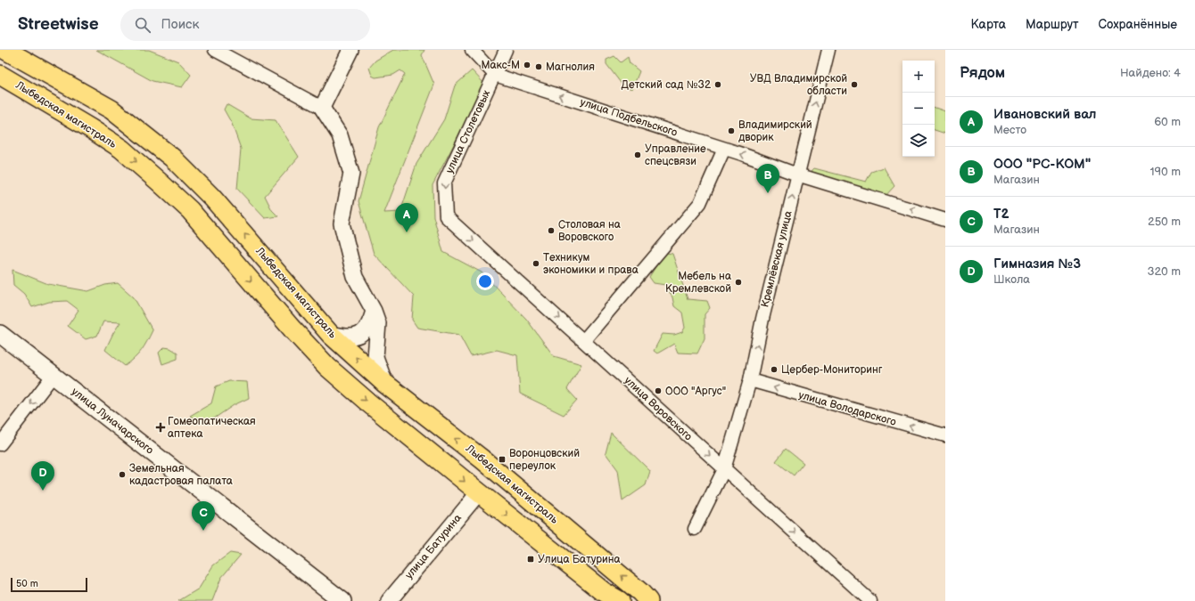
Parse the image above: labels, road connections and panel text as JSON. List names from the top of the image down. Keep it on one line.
{"streets":{"main road":["Лыбедская магистраль","улица Луначарского"],"street":["улица Подбельского","улица Столетовых","Кремлёвская улица","улица Воровского","улица Володарского","улица Батурина"]},"crossings":[["Лыбедская магистраль","улица Батурина"],["улица Подбельского","улица Столетовых"],["улица Подбельского","Кремлёвская улица"],["улица Столетовых","улица Воровского"],["Кремлёвская улица","улица Воровского"],["Кремлёвская улица","улица Володарского"]],"one_way":["улица Подбельского","улица Столетовых","улица Воровского","улица Володарского"],"places":{"other":["Макс-М","Магнолия","Детский сад №32","УВД Владимирской области","Владимирский дворик","Управление спецсвязи","Столовая на Воровского","Техникум экономики и права","Мебель на Кремлевской","Цербер-Мониторинг","ООО \"Аргус\"","Земельная кадастровая палата"],"health":["Гомеопатическая аптека"],"transit":["Воронцовский переулок","Улица Батурина"]},"scale_bar":"50 m","page":{"header":"Streetwise","search":"Поиск","nav":["Карта","Маршрут","Сохранённые"],"heading":["Рядом","Найдено: 4"],"map_buttons":["+","−"],"list":[{"mark":"A","name":"Ивановский вал","note":"Место","value":"60 m"},{"mark":"B","name":"ООО \"РС-КОМ\"","note":"Магазин","value":"190 m"},{"mark":"C","name":"T2","note":"Магазин","value":"250 m"},{"mark":"D","name":"Гимназия №3","note":"Школа","value":"320 m"}],"pins":["B","A","D","C"],"scale":"50 m"}}
